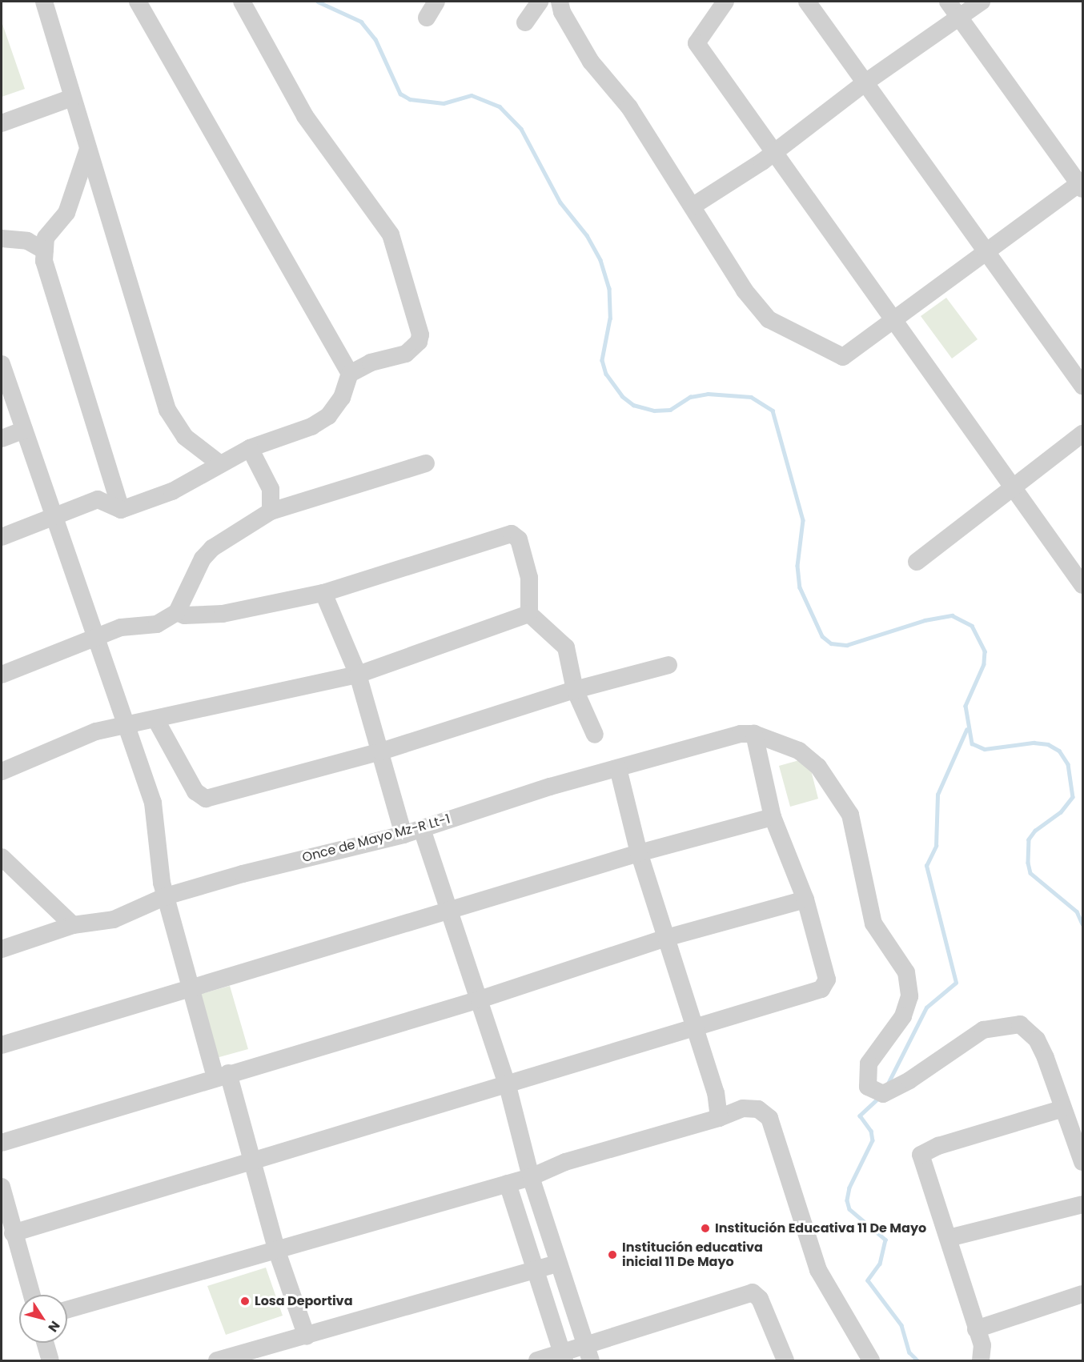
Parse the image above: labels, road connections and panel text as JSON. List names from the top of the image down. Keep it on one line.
{"streets":{"street":["Once de Mayo Mz-R Lt-1"]},"places":["Institución Educativa 11 De Mayo","Institución educativa inicial 11 De Mayo","Losa Deportiva"],"north":"bottom right"}
